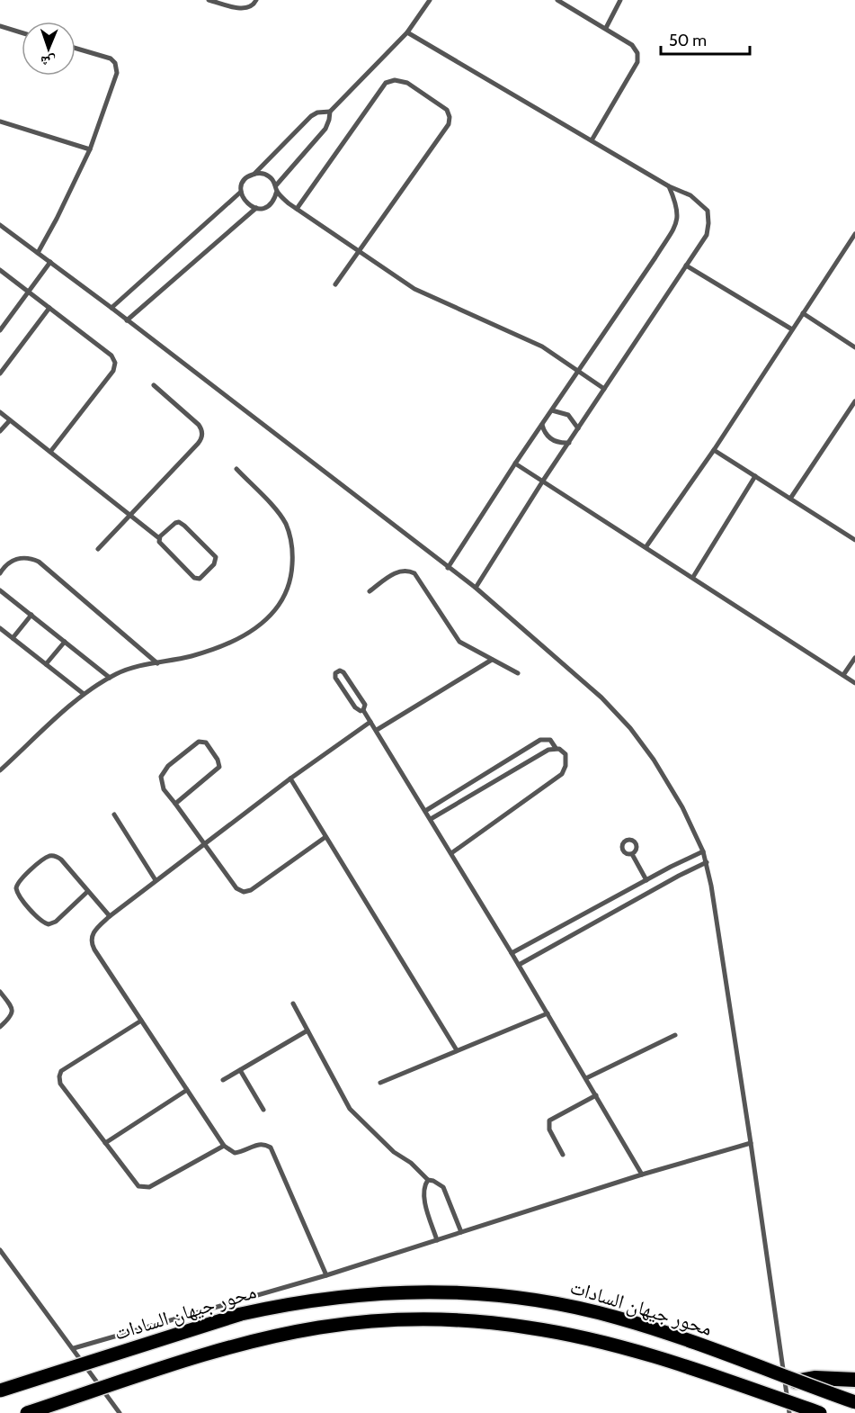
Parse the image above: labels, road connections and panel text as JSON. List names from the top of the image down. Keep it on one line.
{"streets":{"main road":["محور جيهان السادات"]},"scale_bar":"50 m","north":"bottom"}
